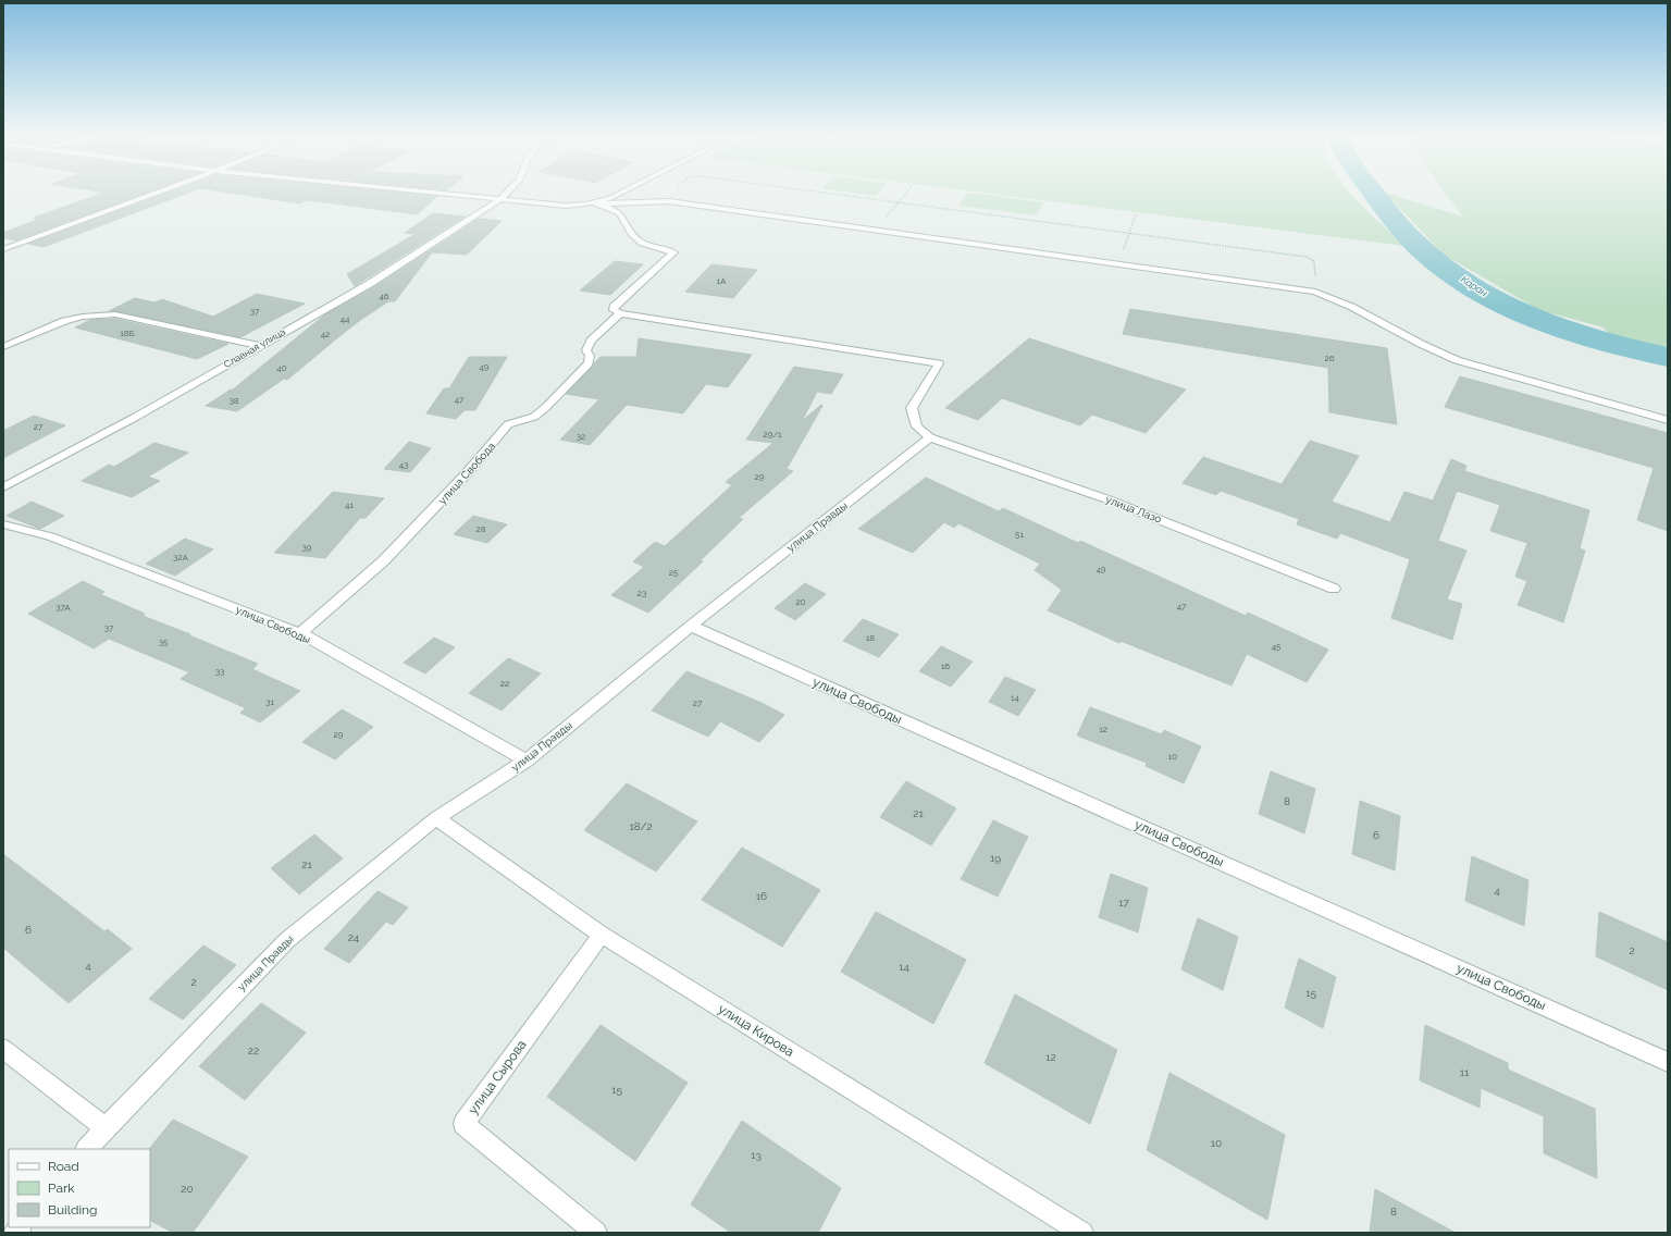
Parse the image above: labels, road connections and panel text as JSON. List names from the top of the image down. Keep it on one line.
{"streets":{"street":["Славная улица","улица Свобода","улица Лазо","улица Правды","улица Свободы","улица Кирова","улица Сырова"]},"crossings":[["улица Свобода","улица Свободы"],["улица Лазо","улица Правды"],["улица Правды","улица Свободы"],["улица Правды","улица Кирова"],["улица Кирова","улица Сырова"]],"water":["Каран"],"house_numbers":["1А","46","37","44","18Б","42","26","49","40","47","38","27","29/1","32","43","29","41","28","51","39","32А","49","25","23","20","47","37А","37","18","35","45","16","33","22","14","31","27","12","29","10","8","21","18/2","6","19","21","4","16","17","6","24","2","4","14","2","15","22","12","11","15","10","13","20","8"],"legend":["Road","Park","Building"]}
